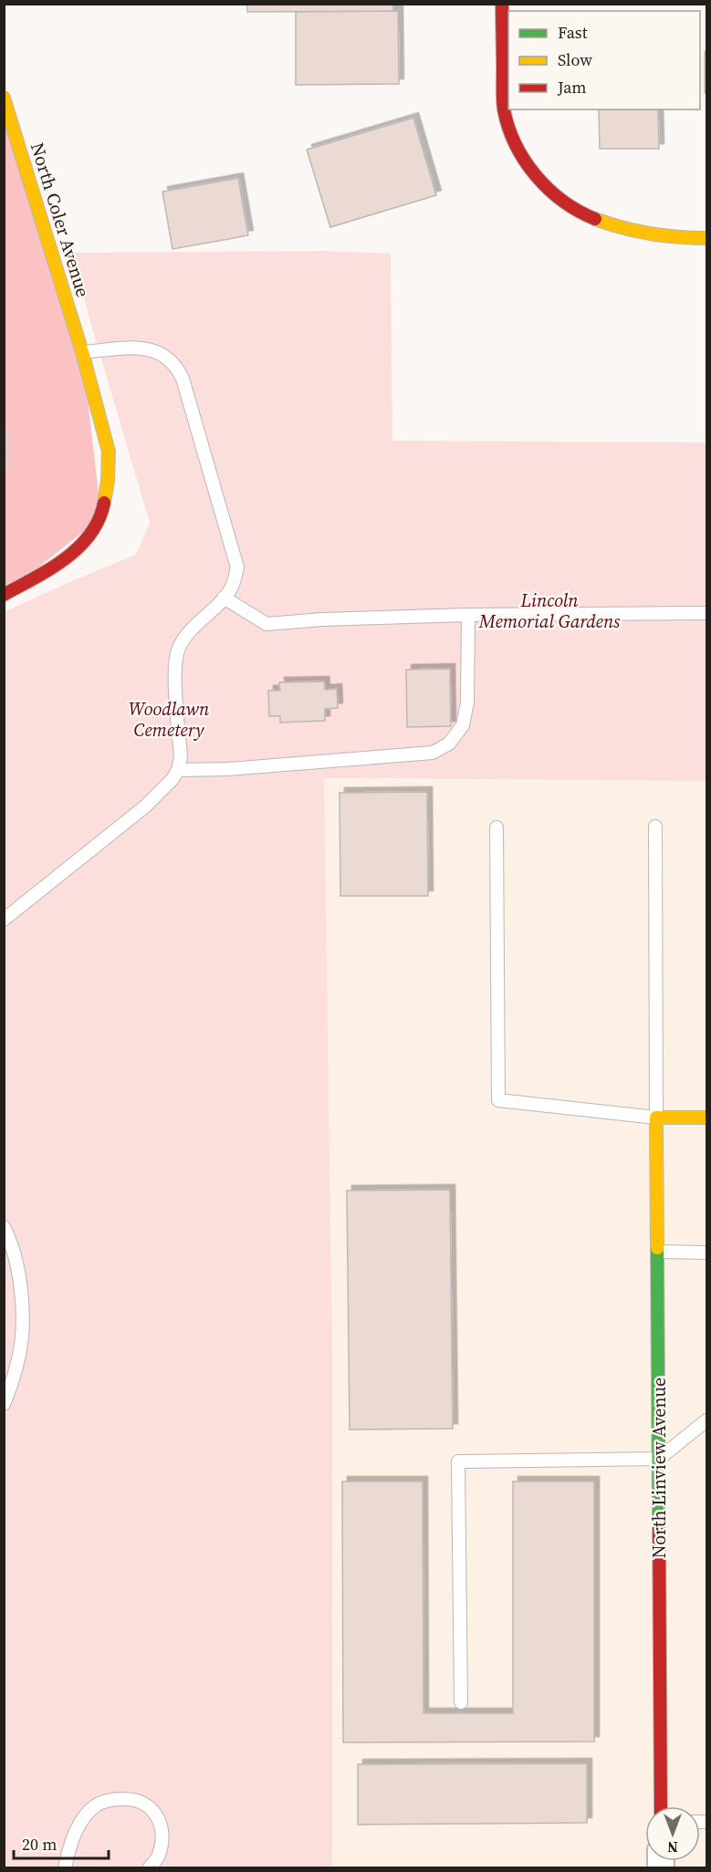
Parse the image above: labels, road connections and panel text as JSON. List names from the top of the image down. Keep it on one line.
{"streets":{"street":["North Coler Avenue","North Linview Avenue"]},"parks":["Lincoln Memorial Gardens","Woodlawn Cemetery"],"legend":["Fast","Slow","Jam"],"scale_bar":"20 m","north":"bottom"}
